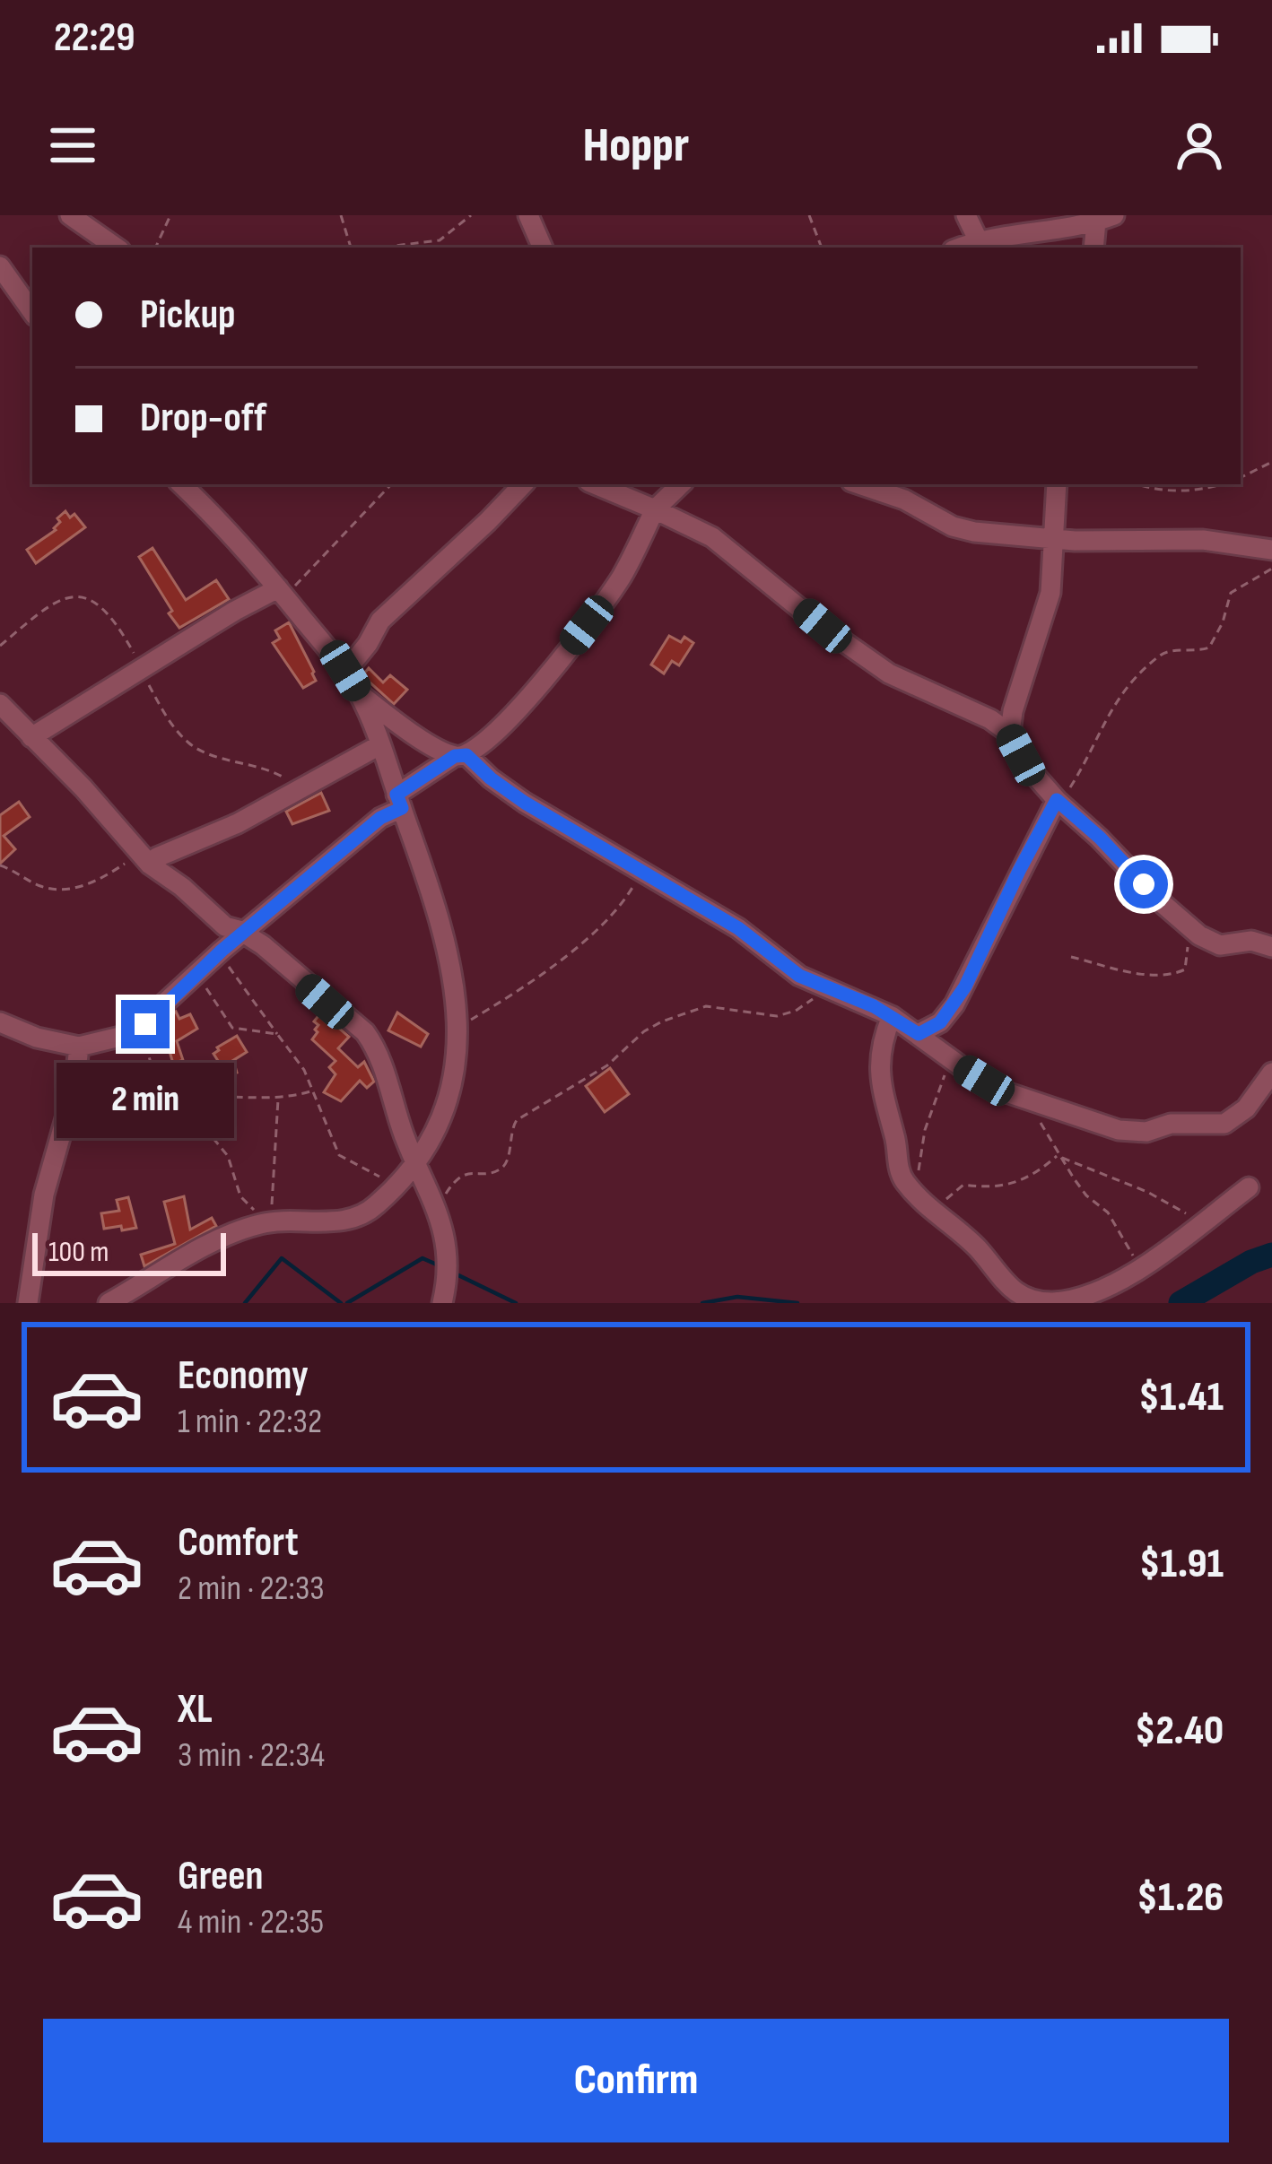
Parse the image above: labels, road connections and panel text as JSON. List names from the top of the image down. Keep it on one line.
{"scale_bar":"100 m","page":{"status":"22:29","header":"Hoppr","banner":["Pickup","Drop-off"],"bubble":"2 min","scale":"100 m","list":[{"name":"Economy","note":"1 min · 22:32","value":"$1.41"},{"name":"Comfort","note":"2 min · 22:33","value":"$1.91"},{"name":"XL","note":"3 min · 22:34","value":"$2.40"},{"name":"Green","note":"4 min · 22:35","value":"$1.26"}],"buttons":"Confirm"}}
